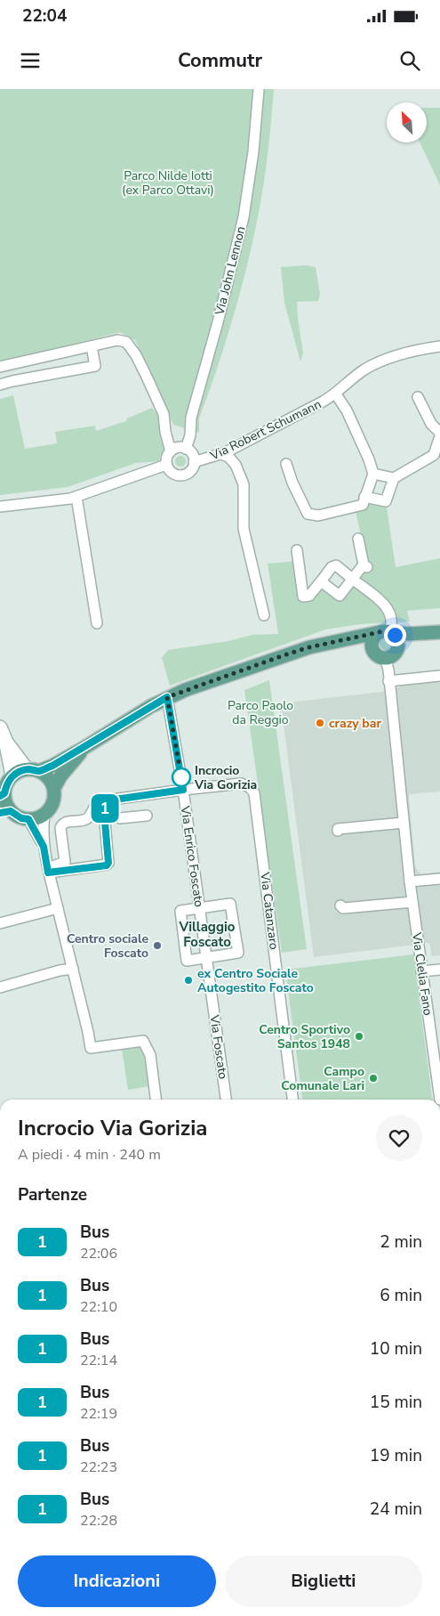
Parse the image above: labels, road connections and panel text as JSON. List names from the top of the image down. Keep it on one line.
{"streets":{"street":["Via John Lennon","Via Robert Schumann","Via Enrico Foscato","Via Catanzaro","Via Clelia Fano","Via Foscato"]},"crossings":[["Via John Lennon","Via Robert Schumann"],["Via Enrico Foscato","Via Catanzaro"],["Via Enrico Foscato","Via Foscato"]],"districts":["Villaggio Foscato"],"parks":["Parco Nilde Iotti (ex Parco Ottavi)","Parco Paolo da Reggio"],"places":["crazy bar","Incrocio Via Gorizia","Centro sociale Foscato","ex Centro Sociale Autogestito Foscato","Centro Sportivo Santos 1948","Campo Comunale Lari"],"lines":["bus line 1"],"north":"top left","page":{"status":"22:04","header":"Commutr","on_map":"1","heading":[["Incrocio Via Gorizia","A piedi · 4 min · 240 m"],"Partenze"],"list":[{"mark":"1","name":"Bus","note":"22:06","value":"2 min"},{"mark":"1","name":"Bus","note":"22:10","value":"6 min"},{"mark":"1","name":"Bus","note":"22:14","value":"10 min"},{"mark":"1","name":"Bus","note":"22:19","value":"15 min"},{"mark":"1","name":"Bus","note":"22:23","value":"19 min"},{"mark":"1","name":"Bus","note":"22:28","value":"24 min"}],"buttons":["Indicazioni","Biglietti"]}}
